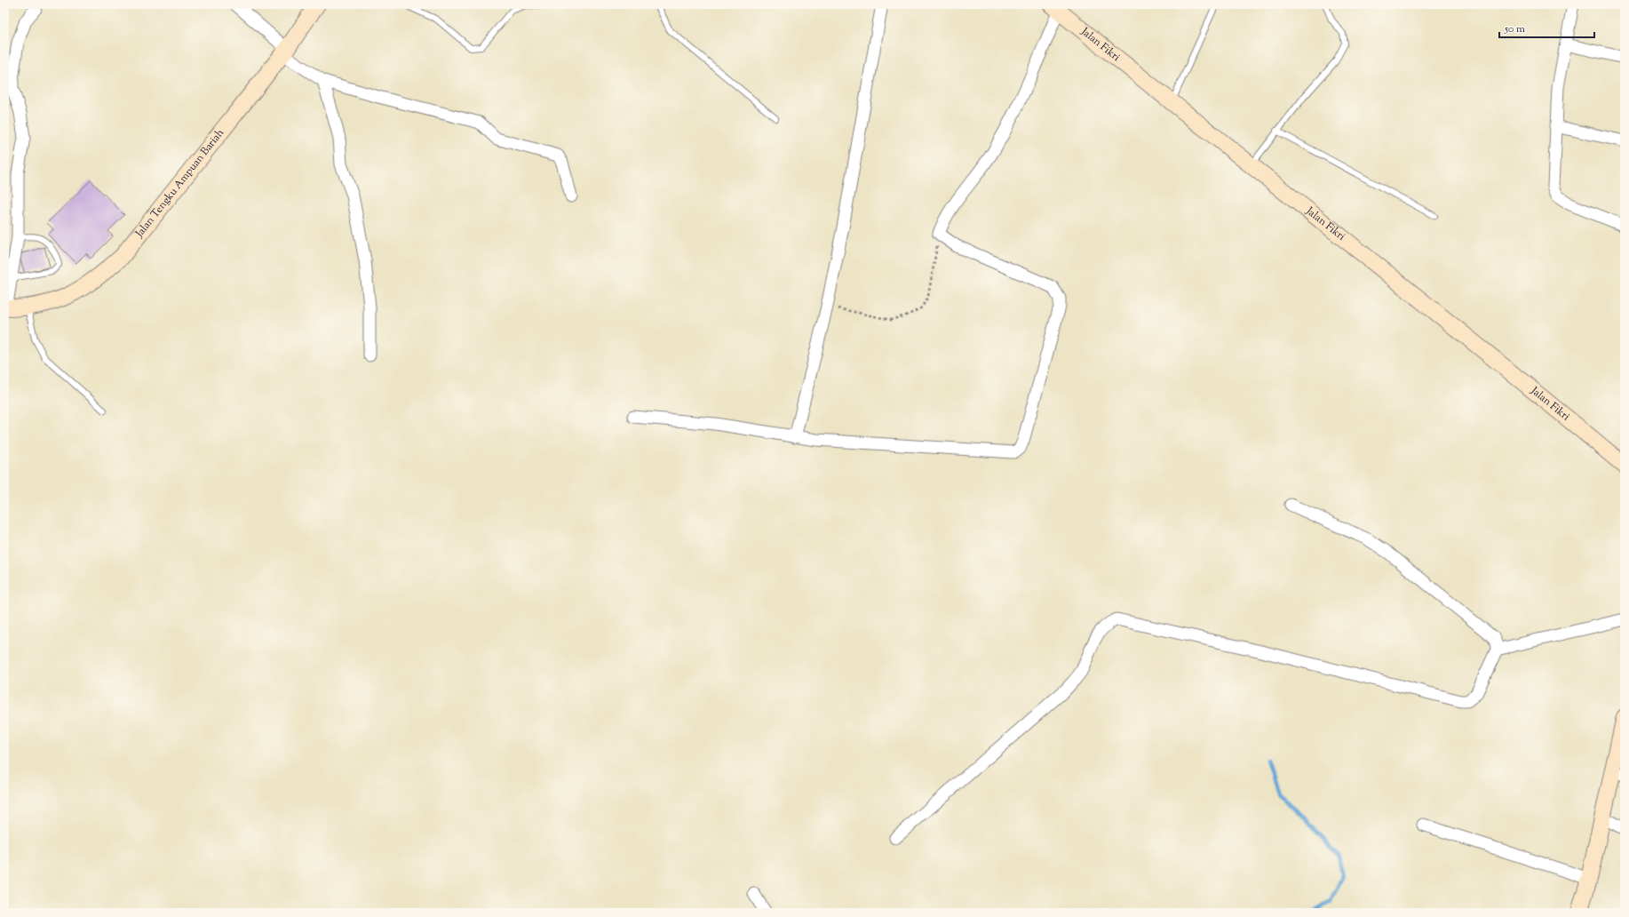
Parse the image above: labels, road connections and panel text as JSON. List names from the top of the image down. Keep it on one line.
{"streets":{"street":["Jalan Fikri","Jalan Tengku Ampuan Bariah"]},"scale_bar":"50 m"}
